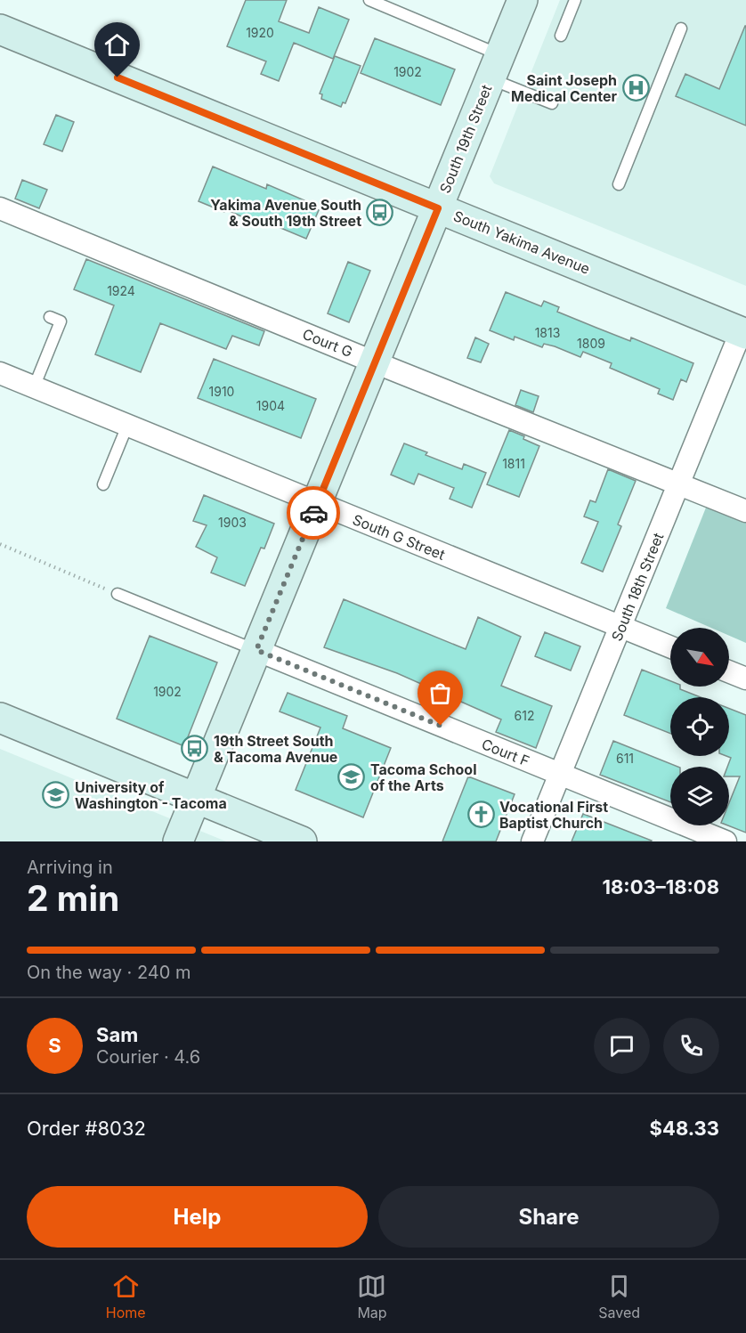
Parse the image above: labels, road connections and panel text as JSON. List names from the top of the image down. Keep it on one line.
{"streets":{"main road":["South 19th Street","South Yakima Avenue"],"street":["Court G","South G Street","South 18th Street","Court F"]},"crossings":[["South 19th Street","South Yakima Avenue"],["South 19th Street","Court G"],["South 19th Street","South G Street"],["South 19th Street","Court F"],["South Yakima Avenue","South 18th Street"],["Court G","South 18th Street"],["South G Street","South 18th Street"],["South 18th Street","Court F"]],"places":{"hospital":["Saint Joseph Medical Center"],"bus stop":["Yakima Avenue South & South 19th Street","19th Street South & Tacoma Avenue"],"school or university":["Tacoma School of the Arts","University of Washington - Tacoma"],"church":["Vocational First Baptist Church"]},"house_numbers":["1920","1902","1924","1813","1809","1910","1904","1811","1903","1902","612","611"],"north":"bottom right","page":{"heading":["2 min","Arriving in","18:03–18:08"],"panel":["Sam","Courier · 4.6","Order #8032","$48.33"],"bar":"On the way · 240 m","round":"S","buttons":["Help","Share"],"tabs":["Home","Map","Saved"]}}
